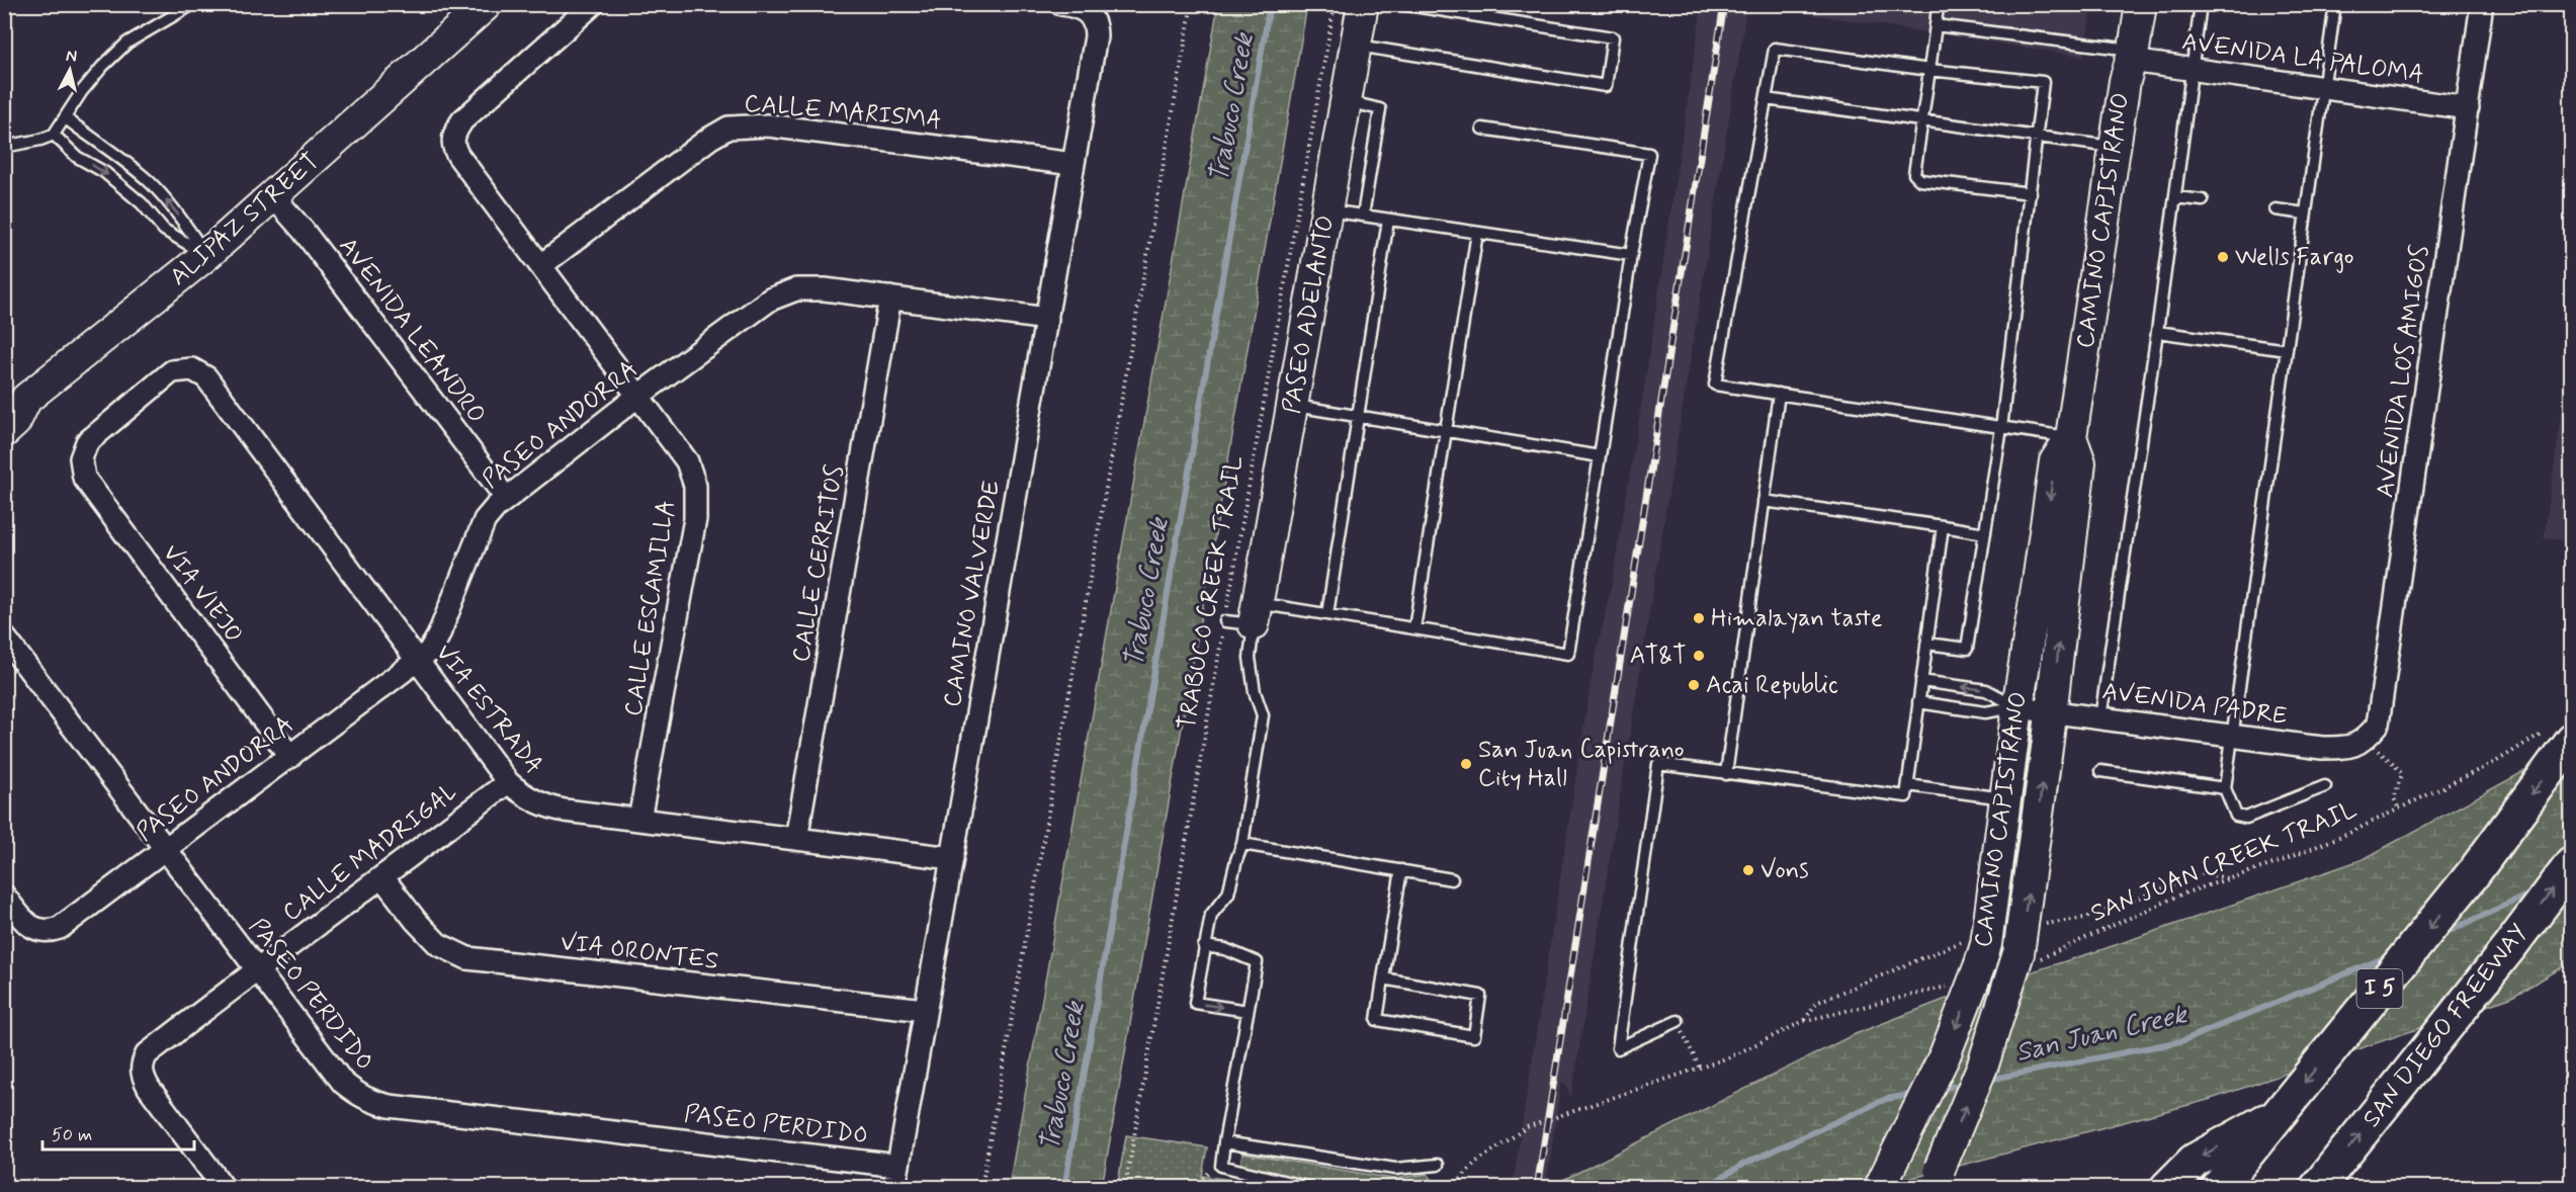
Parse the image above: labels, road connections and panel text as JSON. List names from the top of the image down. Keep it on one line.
{"streets":{"highway":["I 5","SAN DIEGO FREEWAY"],"main road":["ALIPAZ STREET","CAMINO CAPISTRANO","PASEO ADELANTO"],"street":["AVENIDA LA PALOMA","CALLE MARISMA","AVENIDA LEANDRO","AVENIDA LOS AMIGOS","PASEO ANDORRA","CALLE CERRITOS","VIA VIEJO","CAMINO VALVERDE","CALLE ESCAMILLA","AVENIDA PADRE","VIA ESTRADA","CALLE MADRIGAL","VIA ORONTES","PASEO PERDIDO"],"path":["TRABUCO CREEK TRAIL","SAN JUAN CREEK TRAIL"]},"crossings":[["AVENIDA LA PALOMA","CAMINO CAPISTRANO"],["AVENIDA LA PALOMA","AVENIDA LOS AMIGOS"],["CALLE MARISMA","CAMINO VALVERDE"],["CALLE MARISMA","CALLE ESCAMILLA"],["ALIPAZ STREET","AVENIDA LEANDRO"],["CAMINO CAPISTRANO","AVENIDA PADRE"],["CAMINO CAPISTRANO","SAN JUAN CREEK TRAIL"],["PASEO ADELANTO","TRABUCO CREEK TRAIL"],["AVENIDA LEANDRO","PASEO ANDORRA"],["AVENIDA LOS AMIGOS","AVENIDA PADRE"],["PASEO ANDORRA","CALLE CERRITOS"],["PASEO ANDORRA","VIA VIEJO"],["PASEO ANDORRA","CAMINO VALVERDE"],["PASEO ANDORRA","CALLE ESCAMILLA"],["PASEO ANDORRA","VIA ESTRADA"],["PASEO ANDORRA","PASEO PERDIDO"],["CALLE CERRITOS","VIA ESTRADA"],["VIA VIEJO","VIA ESTRADA"],["CAMINO VALVERDE","VIA ESTRADA"],["CAMINO VALVERDE","VIA ORONTES"],["CAMINO VALVERDE","PASEO PERDIDO"],["CALLE ESCAMILLA","VIA ESTRADA"],["VIA ESTRADA","CALLE MADRIGAL"],["CALLE MADRIGAL","VIA ORONTES"],["CALLE MADRIGAL","PASEO PERDIDO"],["SAN JUAN CREEK TRAIL","I 5"]],"water":["Trabuco Creek","San Juan Creek"],"places":["Wells Fargo","Himalayan taste","AT&T","Acai Republic","San Juan Capistrano City Hall","Vons"],"scale_bar":"50 m","north":"top"}
